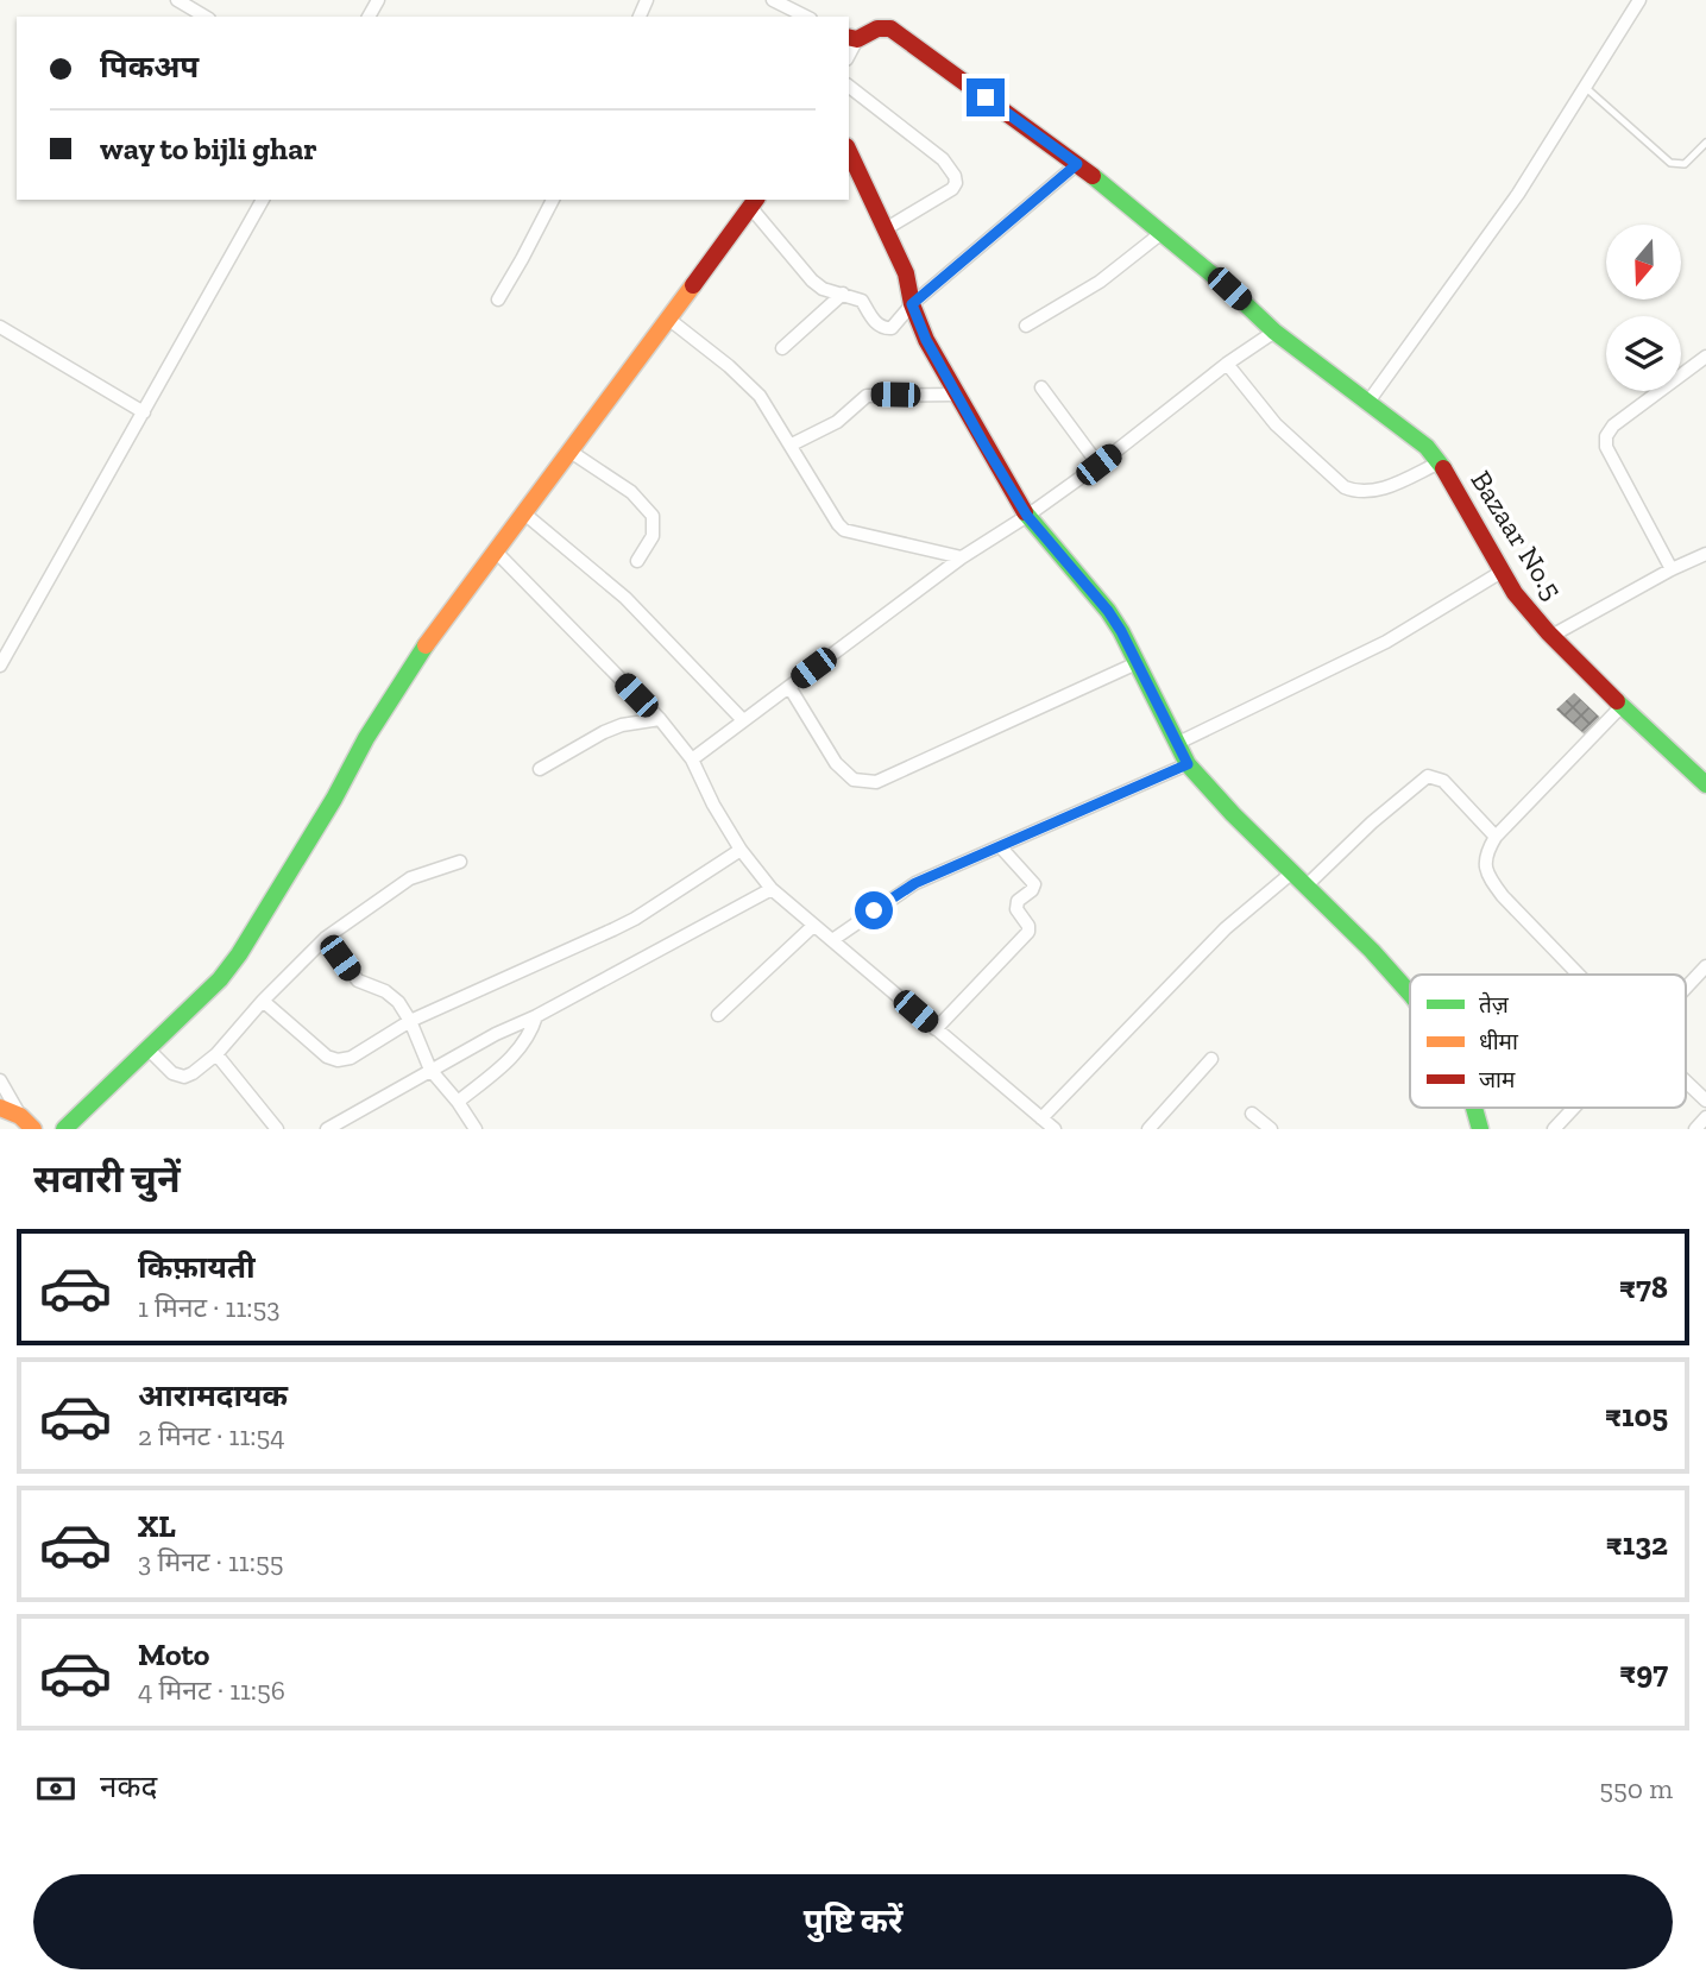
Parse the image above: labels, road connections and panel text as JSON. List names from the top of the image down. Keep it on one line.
{"streets":{"main road":["Bazaar No.5"]},"legend":["तेज़","धीमा","जाम"],"north":"bottom","page":{"banner":["पिकअप","way to bijli ghar"],"heading":"सवारी चुनें","list":[{"name":"किफ़ायती","note":"1 मिनट · 11:53","value":"₹78"},{"name":"आरामदायक","note":"2 मिनट · 11:54","value":"₹105"},{"name":"XL","note":"3 मिनट · 11:55","value":"₹132"},{"name":"Moto","note":"4 मिनट · 11:56","value":"₹97"}],"pay":["नकद","550 m"],"buttons":"पुष्टि करें"}}
